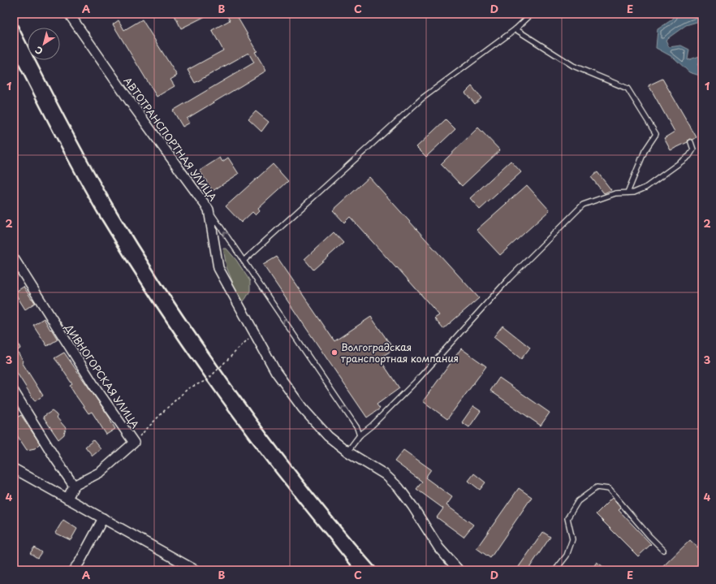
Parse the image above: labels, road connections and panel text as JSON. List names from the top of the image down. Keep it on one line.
{"streets":{"street":["АВТОТРАНСПОРТНАЯ УЛИЦА","ДИВНОГОРСКАЯ УЛИЦА"]},"places":["Волгоградская транспортная компания"],"north":"bottom left","grid":{"columns":["A","B","C","D","E"],"rows":["1","2","3","4"]}}
